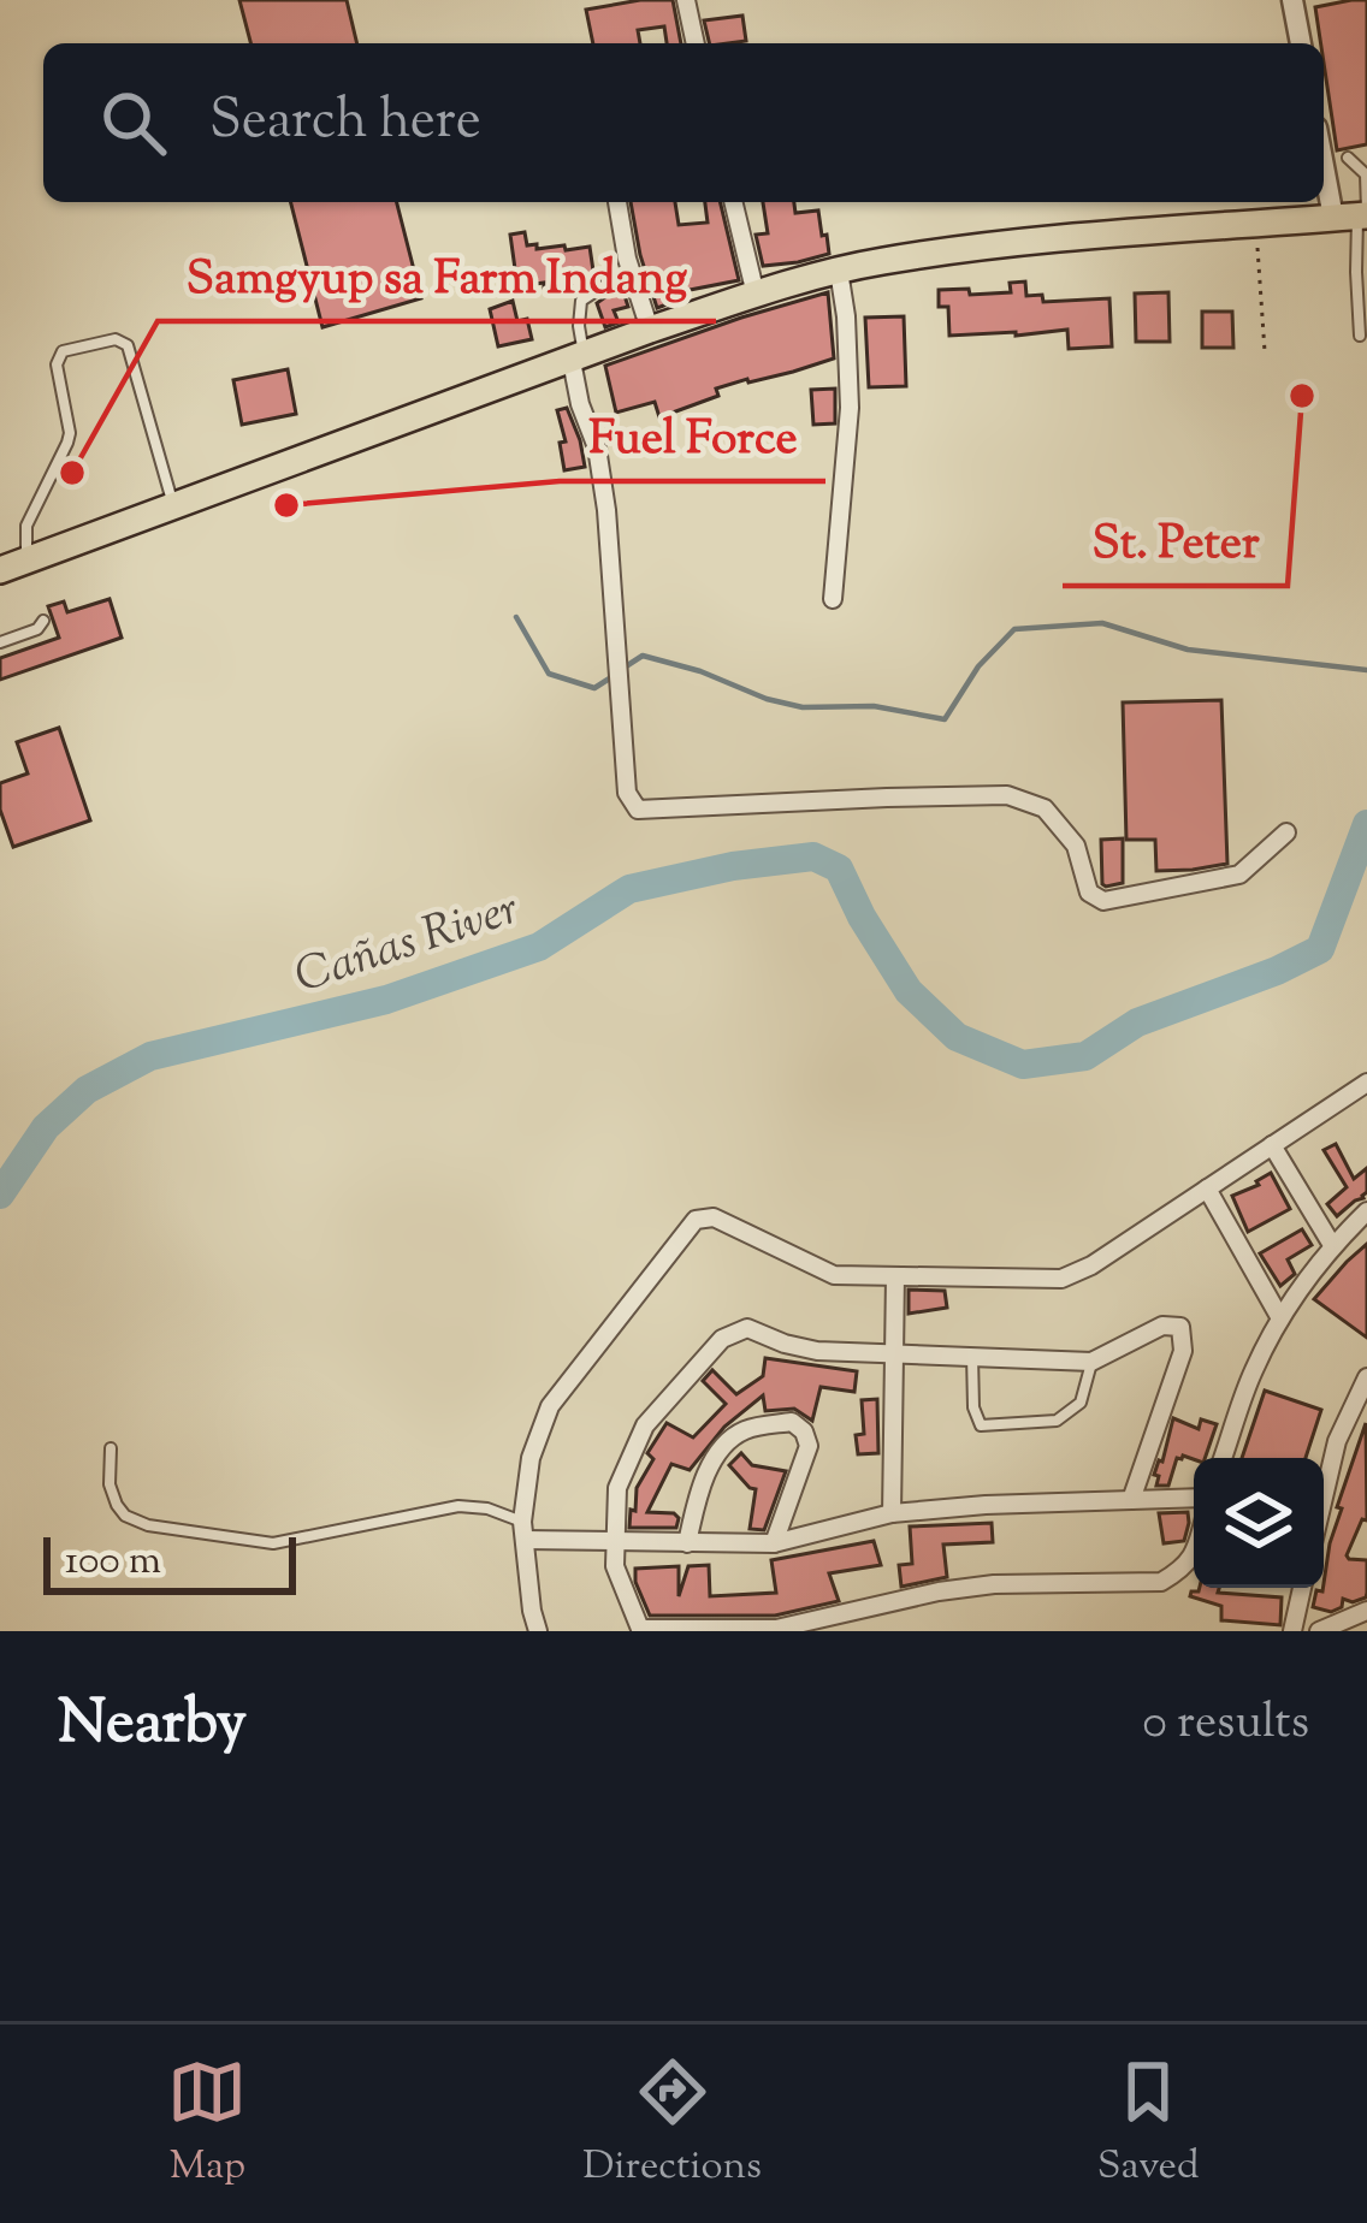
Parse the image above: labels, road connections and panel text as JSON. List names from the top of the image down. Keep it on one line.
{"water":["Cañas River"],"places":["St. Peter","Samgyup sa Farm Indang","Fuel Force"],"scale_bar":"100 m","page":{"search":"Search here","scale":"100 m","heading":["Nearby","0 results"],"nav":["Map","Directions","Saved"]}}
